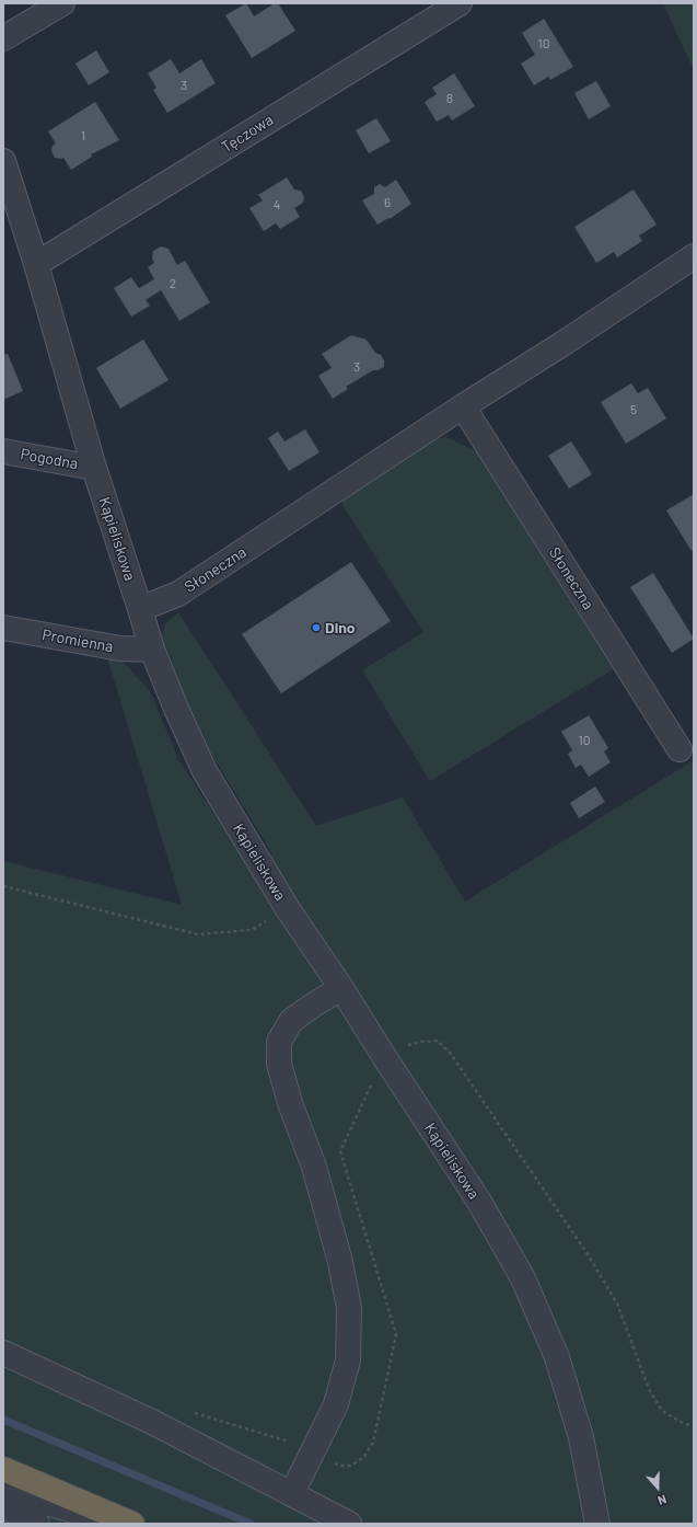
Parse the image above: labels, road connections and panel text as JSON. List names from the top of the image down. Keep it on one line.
{"streets":{"street":["Tęczowa","Pogodna","Kąpieliskowa","Słoneczna","Promienna"]},"crossings":[["Tęczowa","Kąpieliskowa"],["Pogodna","Kąpieliskowa"],["Kąpieliskowa","Słoneczna"],["Kąpieliskowa","Promienna"]],"places":["Dino"],"house_numbers":["10","3","8","1","6","4","2","3","5","10"],"north":"bottom"}
